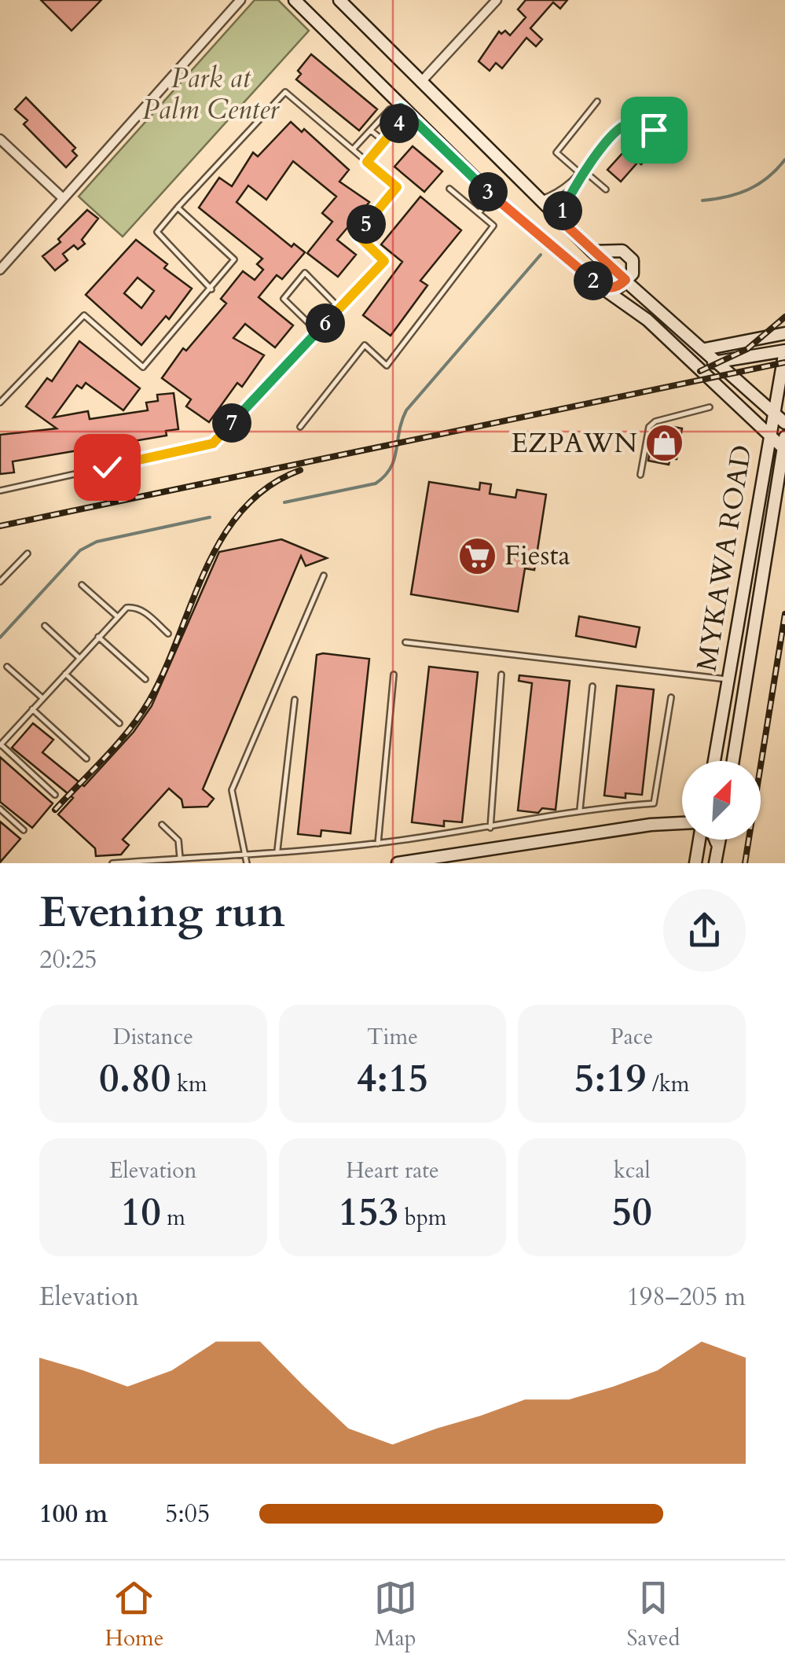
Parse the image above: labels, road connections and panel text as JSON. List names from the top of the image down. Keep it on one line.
{"streets":{"main road":["MYKAWA ROAD"]},"parks":["Park at Palm Center"],"places":{"shop":["EZPAWN"],"supermarket":["Fiesta"]},"north":"top right","page":{"pins":["4","3","1","5","2","6","7"],"heading":["Evening run","20:25"],"stats":[["Distance","0.80 km"],["Time","4:15"],["Pace","5:19 /km"],["Elevation","10 m"],["Heart rate","153 bpm"],["kcal","50"]],"chart":["Elevation","198–205 m"],"list":[{"name":"100 m","note":"5:05"}],"tabs":["Home","Map","Saved"]}}
